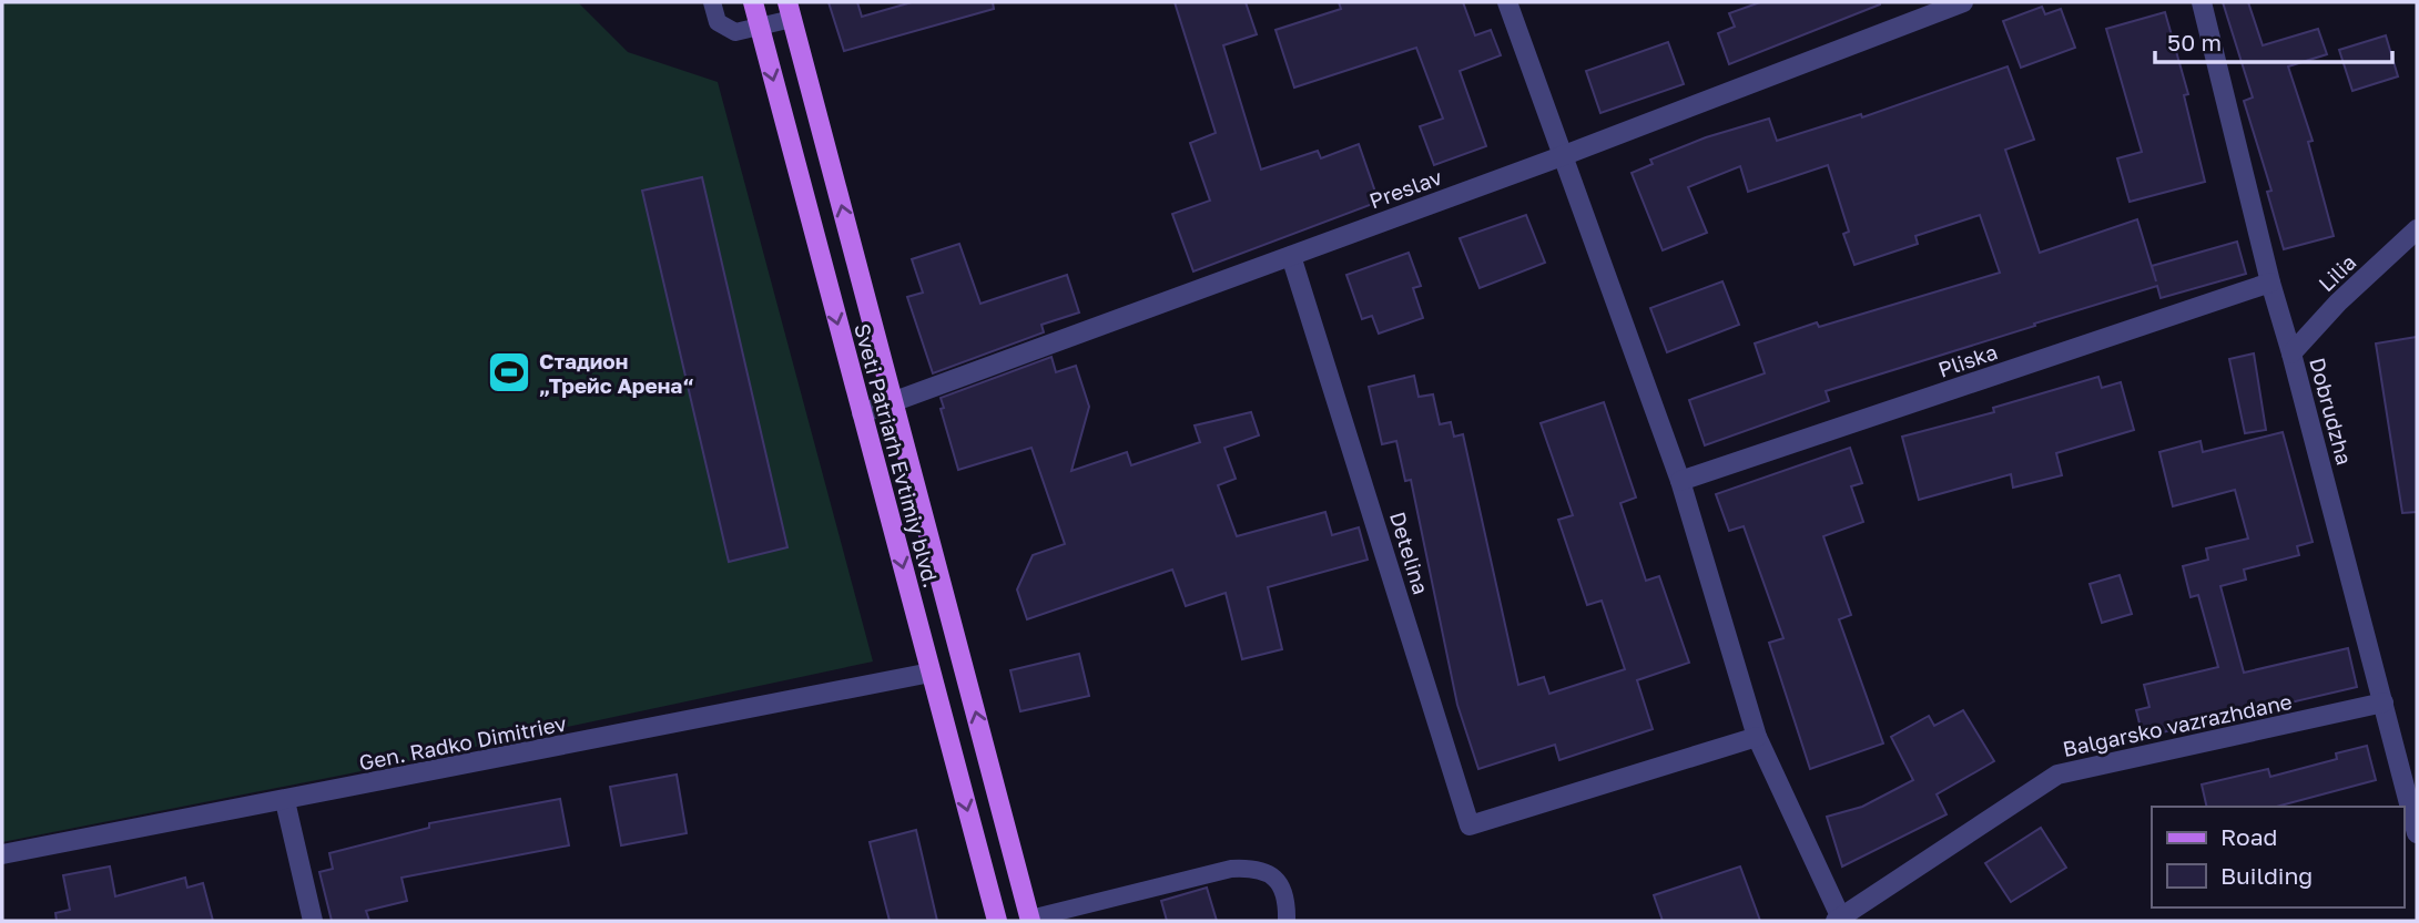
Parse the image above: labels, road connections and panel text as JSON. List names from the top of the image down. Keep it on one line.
{"streets":{"main road":["Sveti Patriarh Evtimiy blvd."],"street":["Preslav","Lilia","Pliska","Dobrudzha","Detelina","Balgarsko vazrazhdane","Gen. Radko Dimitriev"]},"crossings":[["Preslav","Sveti Patriarh Evtimiy blvd."],["Preslav","Detelina"],["Lilia","Dobrudzha"],["Pliska","Dobrudzha"],["Dobrudzha","Balgarsko vazrazhdane"],["Sveti Patriarh Evtimiy blvd.","Gen. Radko Dimitriev"]],"places":{"sports":["Стадион „Трейс Арена“"]},"legend":["Road","Building"],"scale_bar":"50 m"}
